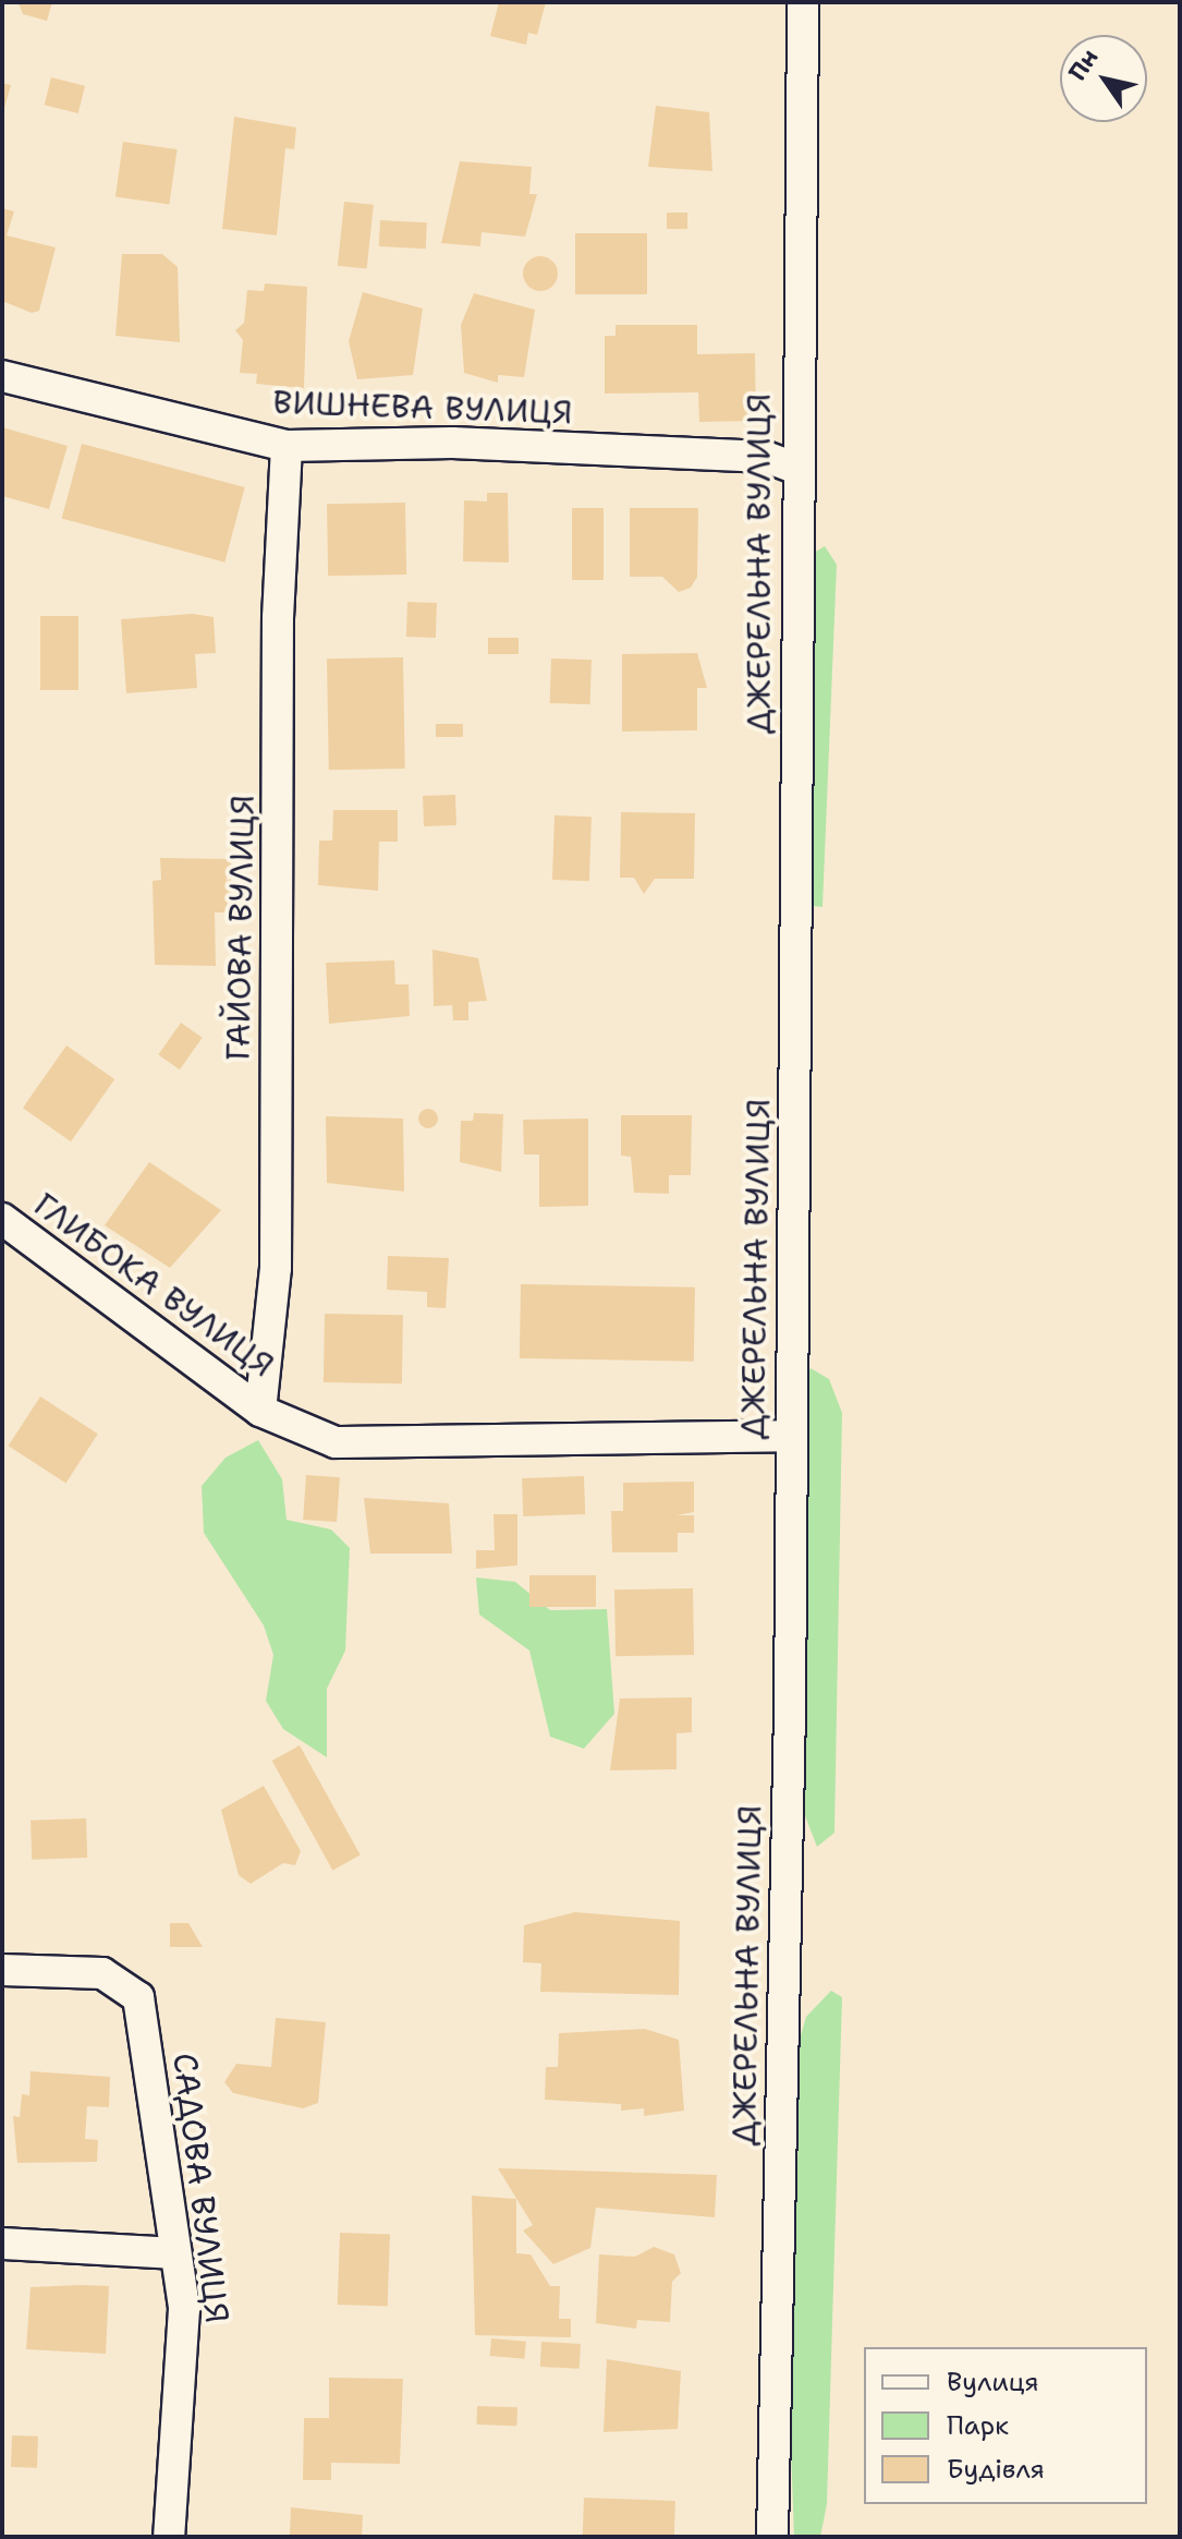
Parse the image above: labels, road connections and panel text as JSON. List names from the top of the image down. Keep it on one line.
{"streets":{"street":["ВИШНЕВА ВУЛИЦЯ","ДЖЕРЕЛЬНА ВУЛИЦЯ","ГАЙОВА ВУЛИЦЯ","ГЛИБОКА ВУЛИЦЯ","САДОВА ВУЛИЦЯ"]},"crossings":[["ВИШНЕВА ВУЛИЦЯ","ДЖЕРЕЛЬНА ВУЛИЦЯ"],["ВИШНЕВА ВУЛИЦЯ","ГАЙОВА ВУЛИЦЯ"],["ДЖЕРЕЛЬНА ВУЛИЦЯ","ГЛИБОКА ВУЛИЦЯ"],["ГАЙОВА ВУЛИЦЯ","ГЛИБОКА ВУЛИЦЯ"]],"legend":["Вулиця","Парк","Будівля"],"north":"top left"}
